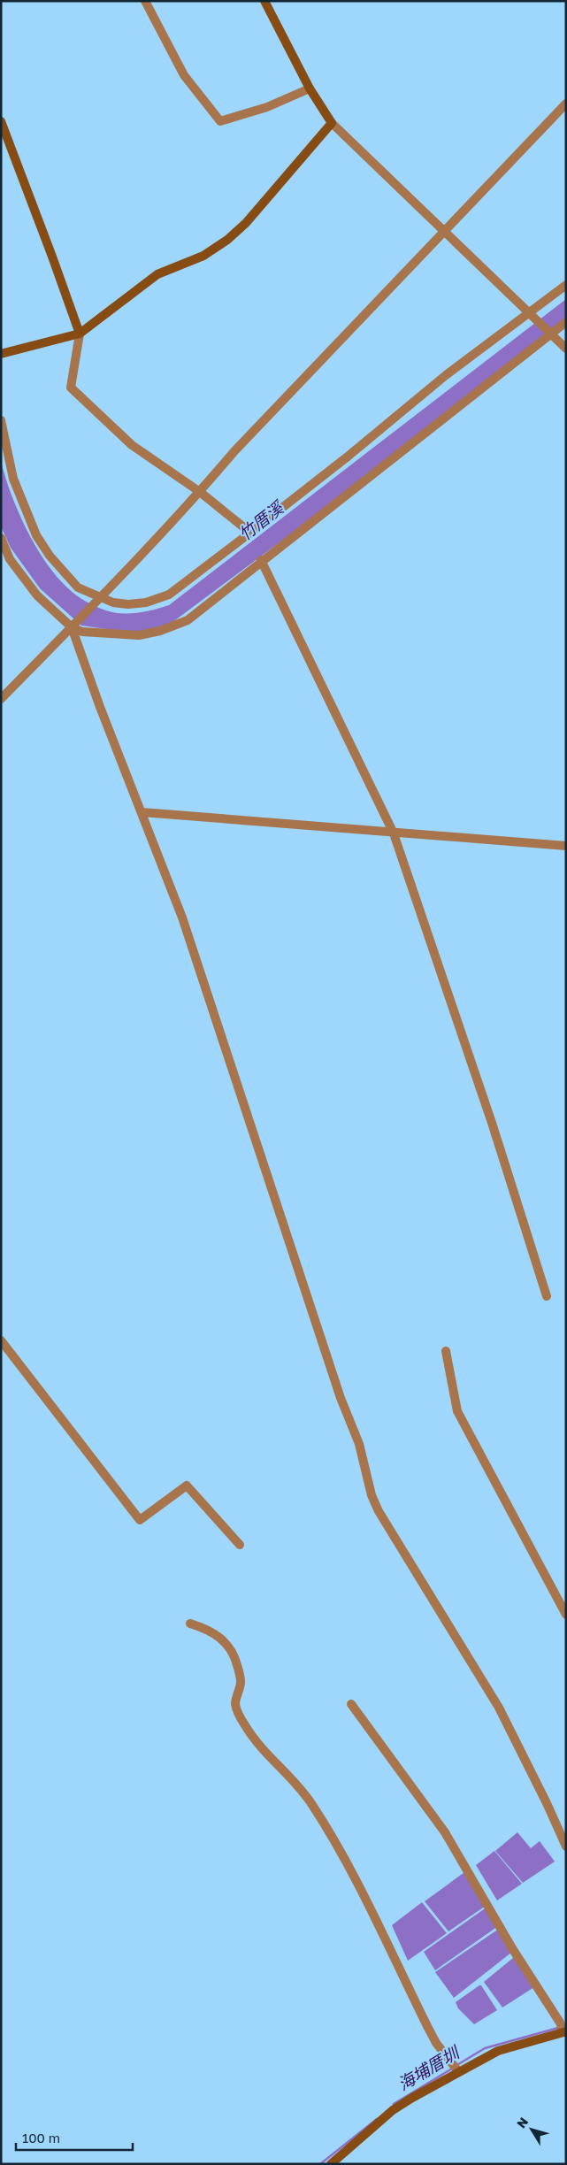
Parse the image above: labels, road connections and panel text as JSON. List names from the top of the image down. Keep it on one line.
{"water":["竹厝溪","海埔厝圳"],"scale_bar":"100 m","north":"top left"}
